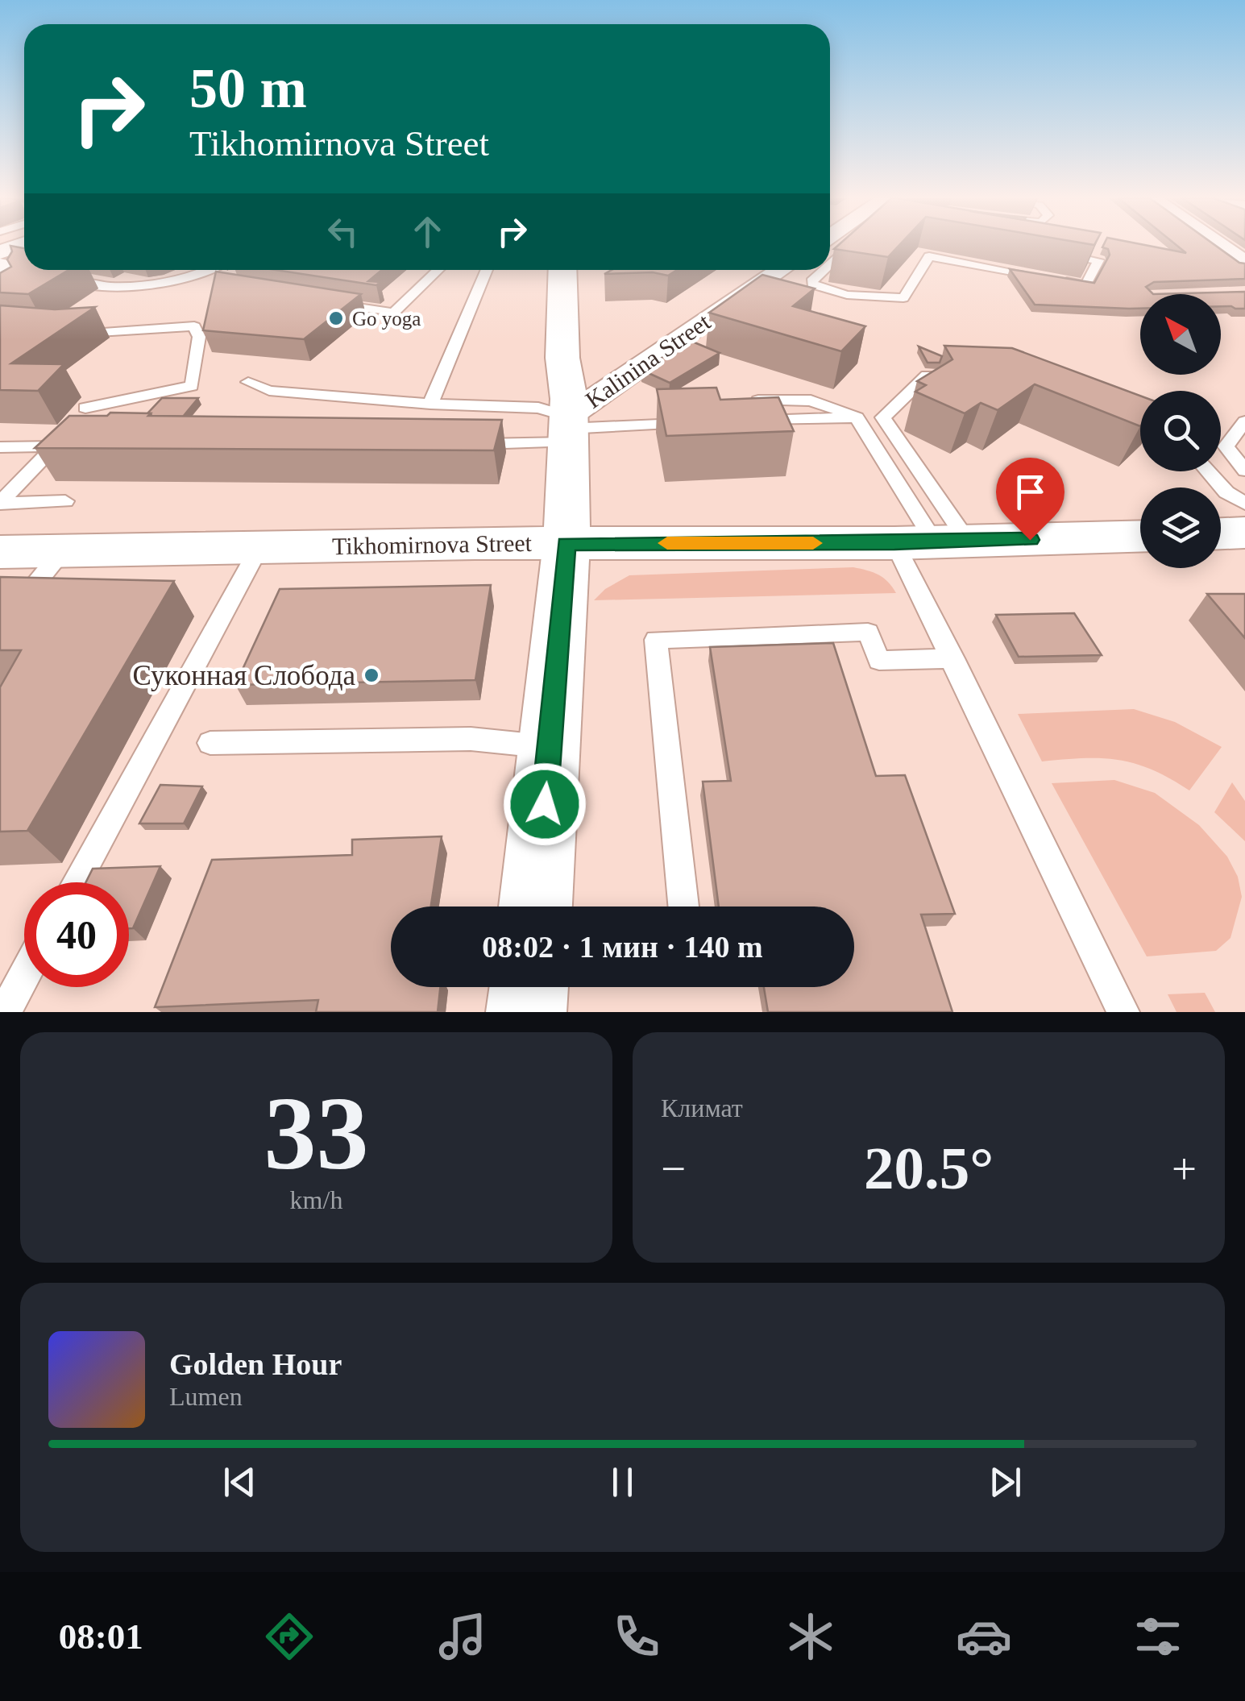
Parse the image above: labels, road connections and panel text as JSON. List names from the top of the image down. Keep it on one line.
{"streets":{"main road":["Tikhomirnova Street"],"street":["Kalinina Street"]},"places":["Go yoga","Суконная Слобода"],"north":"top left","page":{"turn":["50 m","Tikhomirnova Street"],"limit":"40","trip":"08:02 · 1 мин · 140 m","tile":[["33","km/h"],"Климат"],"heat":["−","20.5°","+"],"song":["Golden Hour","Lumen"],"tabs":"08:01"}}
